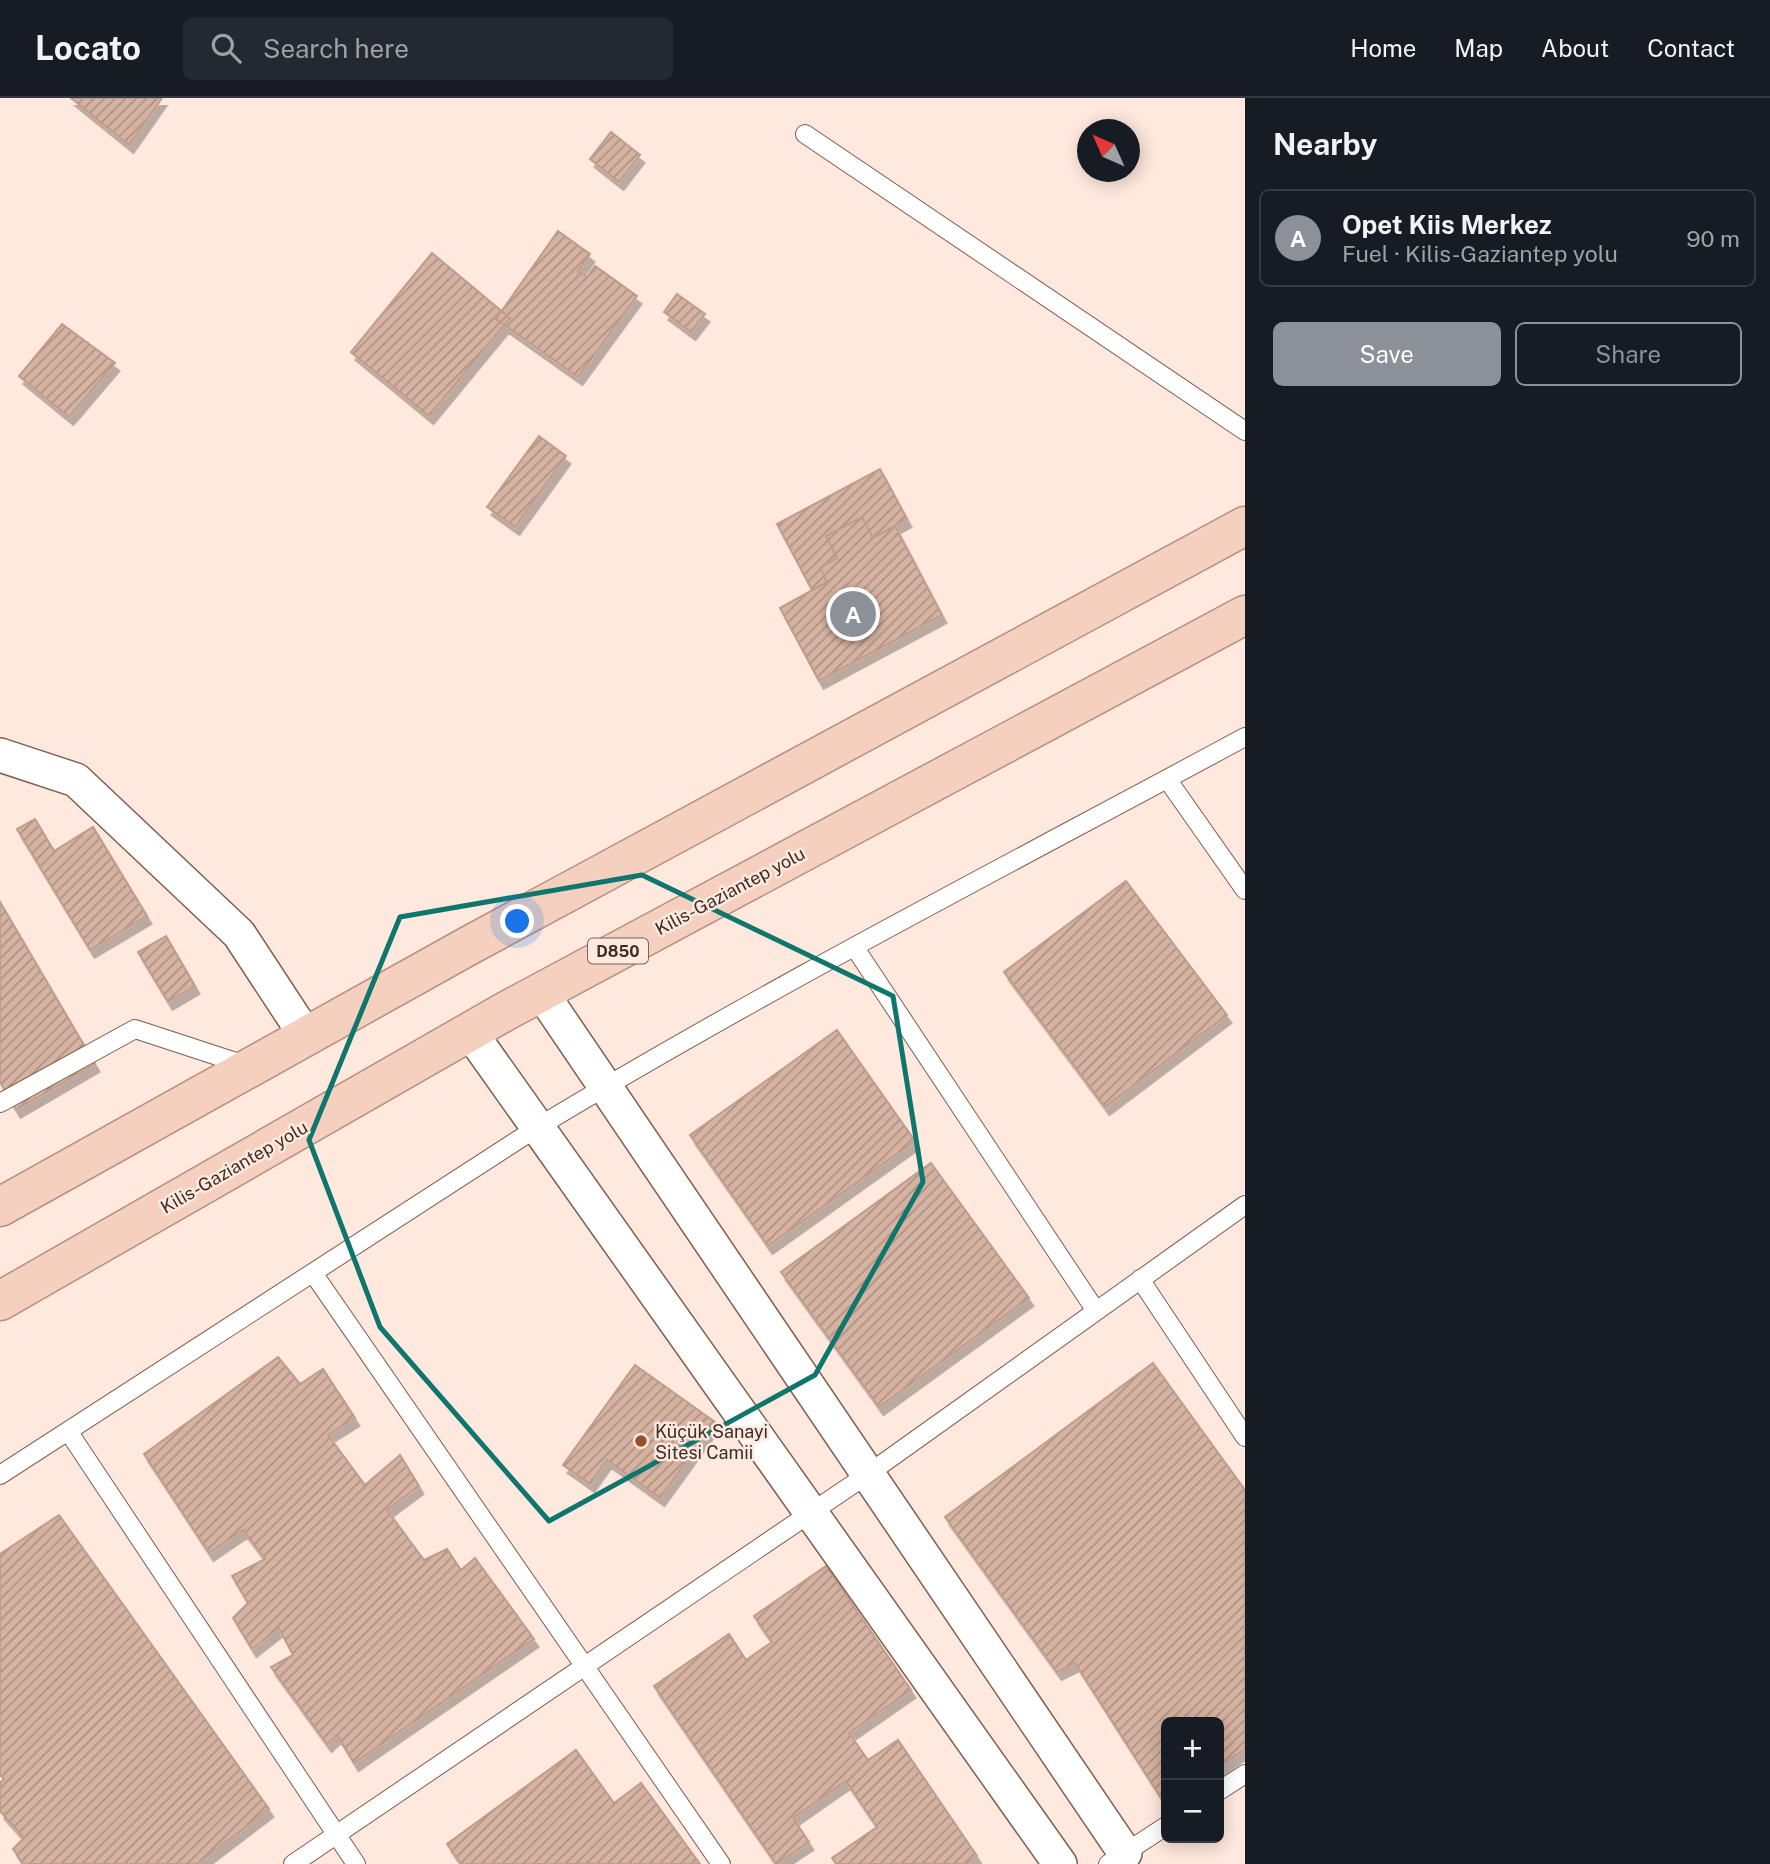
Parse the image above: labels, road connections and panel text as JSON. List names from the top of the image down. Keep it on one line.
{"streets":{"highway":["Kilis-Gaziantep yolu","D850"]},"places":["Küçük Sanayi Sitesi Camii"],"north":"top left","page":{"header":"Locato","search":"Search here","nav":["Home","Map","About","Contact"],"heading":"Nearby","list":[{"mark":"A","name":"Opet Kiis Merkez","note":"Fuel · Kilis-Gaziantep yolu","value":"90 m"}],"buttons":["Save","Share"],"pins":"A","map_buttons":["+","−"]}}
